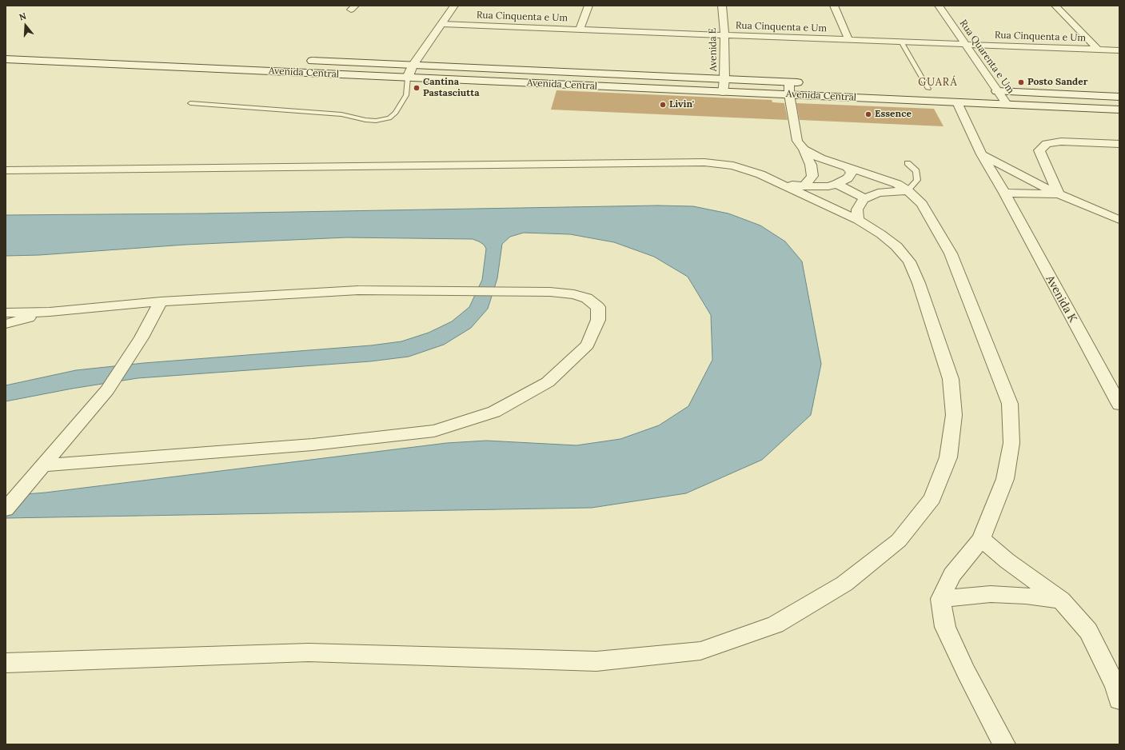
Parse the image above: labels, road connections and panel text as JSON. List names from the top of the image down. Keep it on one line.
{"streets":{"main road":["Avenida Central"],"street":["Rua Cinquenta e Um","Avenida E","Rua Quarenta e Um","Avenida K"]},"crossings":[["Rua Cinquenta e Um","Avenida E"],["Rua Cinquenta e Um","Rua Quarenta e Um"],["Avenida E","Avenida Central"],["Rua Quarenta e Um","Avenida Central"],["Avenida Central","Avenida K"]],"districts":["GUARÁ"],"places":["Posto Sander","Cantina Pastasciutta","Livin'","Essence"],"north":"top"}
